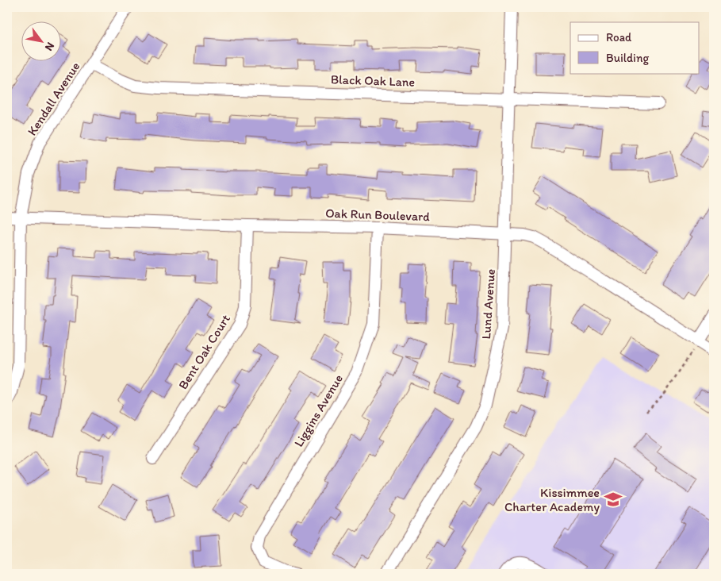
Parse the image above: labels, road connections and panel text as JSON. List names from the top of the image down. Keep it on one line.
{"streets":{"street":["Black Oak Lane","Kendall Avenue","Oak Run Boulevard","Lund Avenue","Bent Oak Court","Liggins Avenue"]},"crossings":[["Black Oak Lane","Kendall Avenue"],["Black Oak Lane","Lund Avenue"],["Kendall Avenue","Oak Run Boulevard"],["Oak Run Boulevard","Lund Avenue"],["Oak Run Boulevard","Bent Oak Court"],["Oak Run Boulevard","Liggins Avenue"]],"places":{"school or university":["Kissimmee Charter Academy"]},"legend":["Road","Building"],"north":"bottom right"}
